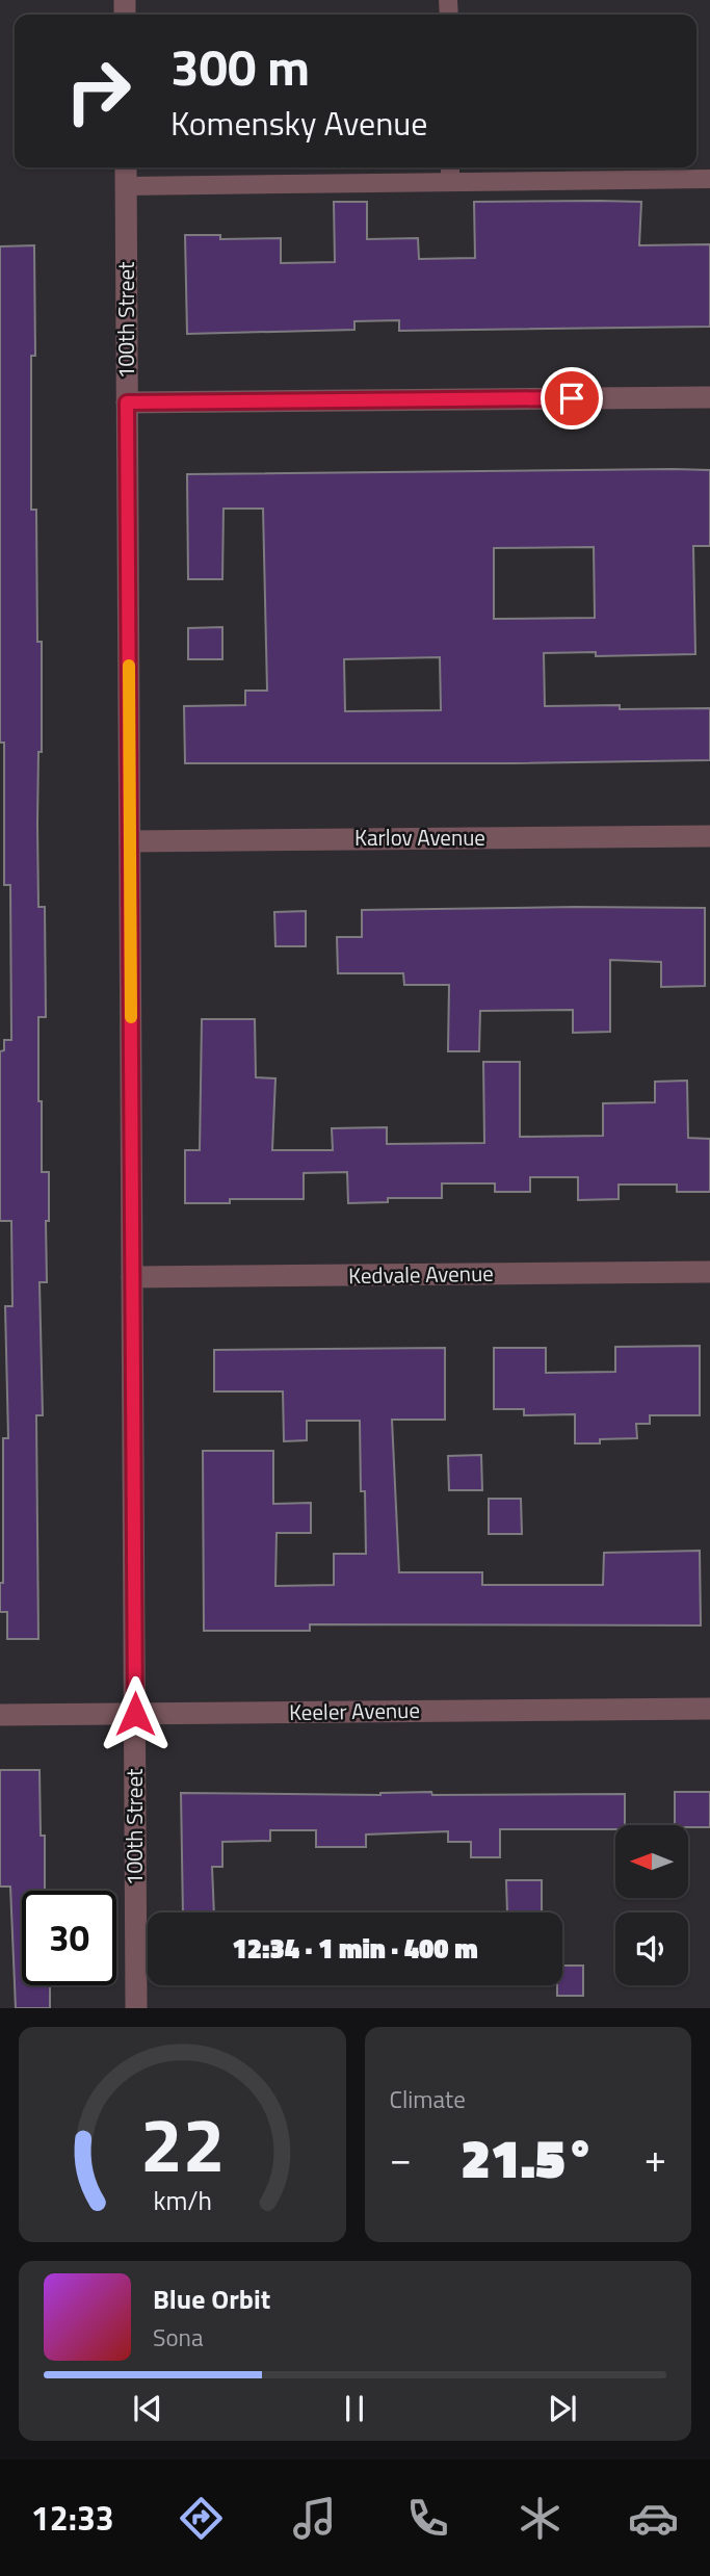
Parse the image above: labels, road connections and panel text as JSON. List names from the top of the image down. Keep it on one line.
{"streets":{"street":["100th Street","Karlov Avenue","Kedvale Avenue","Keeler Avenue"]},"crossings":[["100th Street","Karlov Avenue"],["100th Street","Kedvale Avenue"],["100th Street","Keeler Avenue"]],"north":"left","page":{"turn":["300 m","Komensky Avenue"],"limit":"30","trip":"12:34 · 1 min · 400 m","tile":"Climate","heat":["−","21.5°","+"],"song":["Blue Orbit","Sona"],"tabs":"12:33","gauge":["22","km/h"]}}
